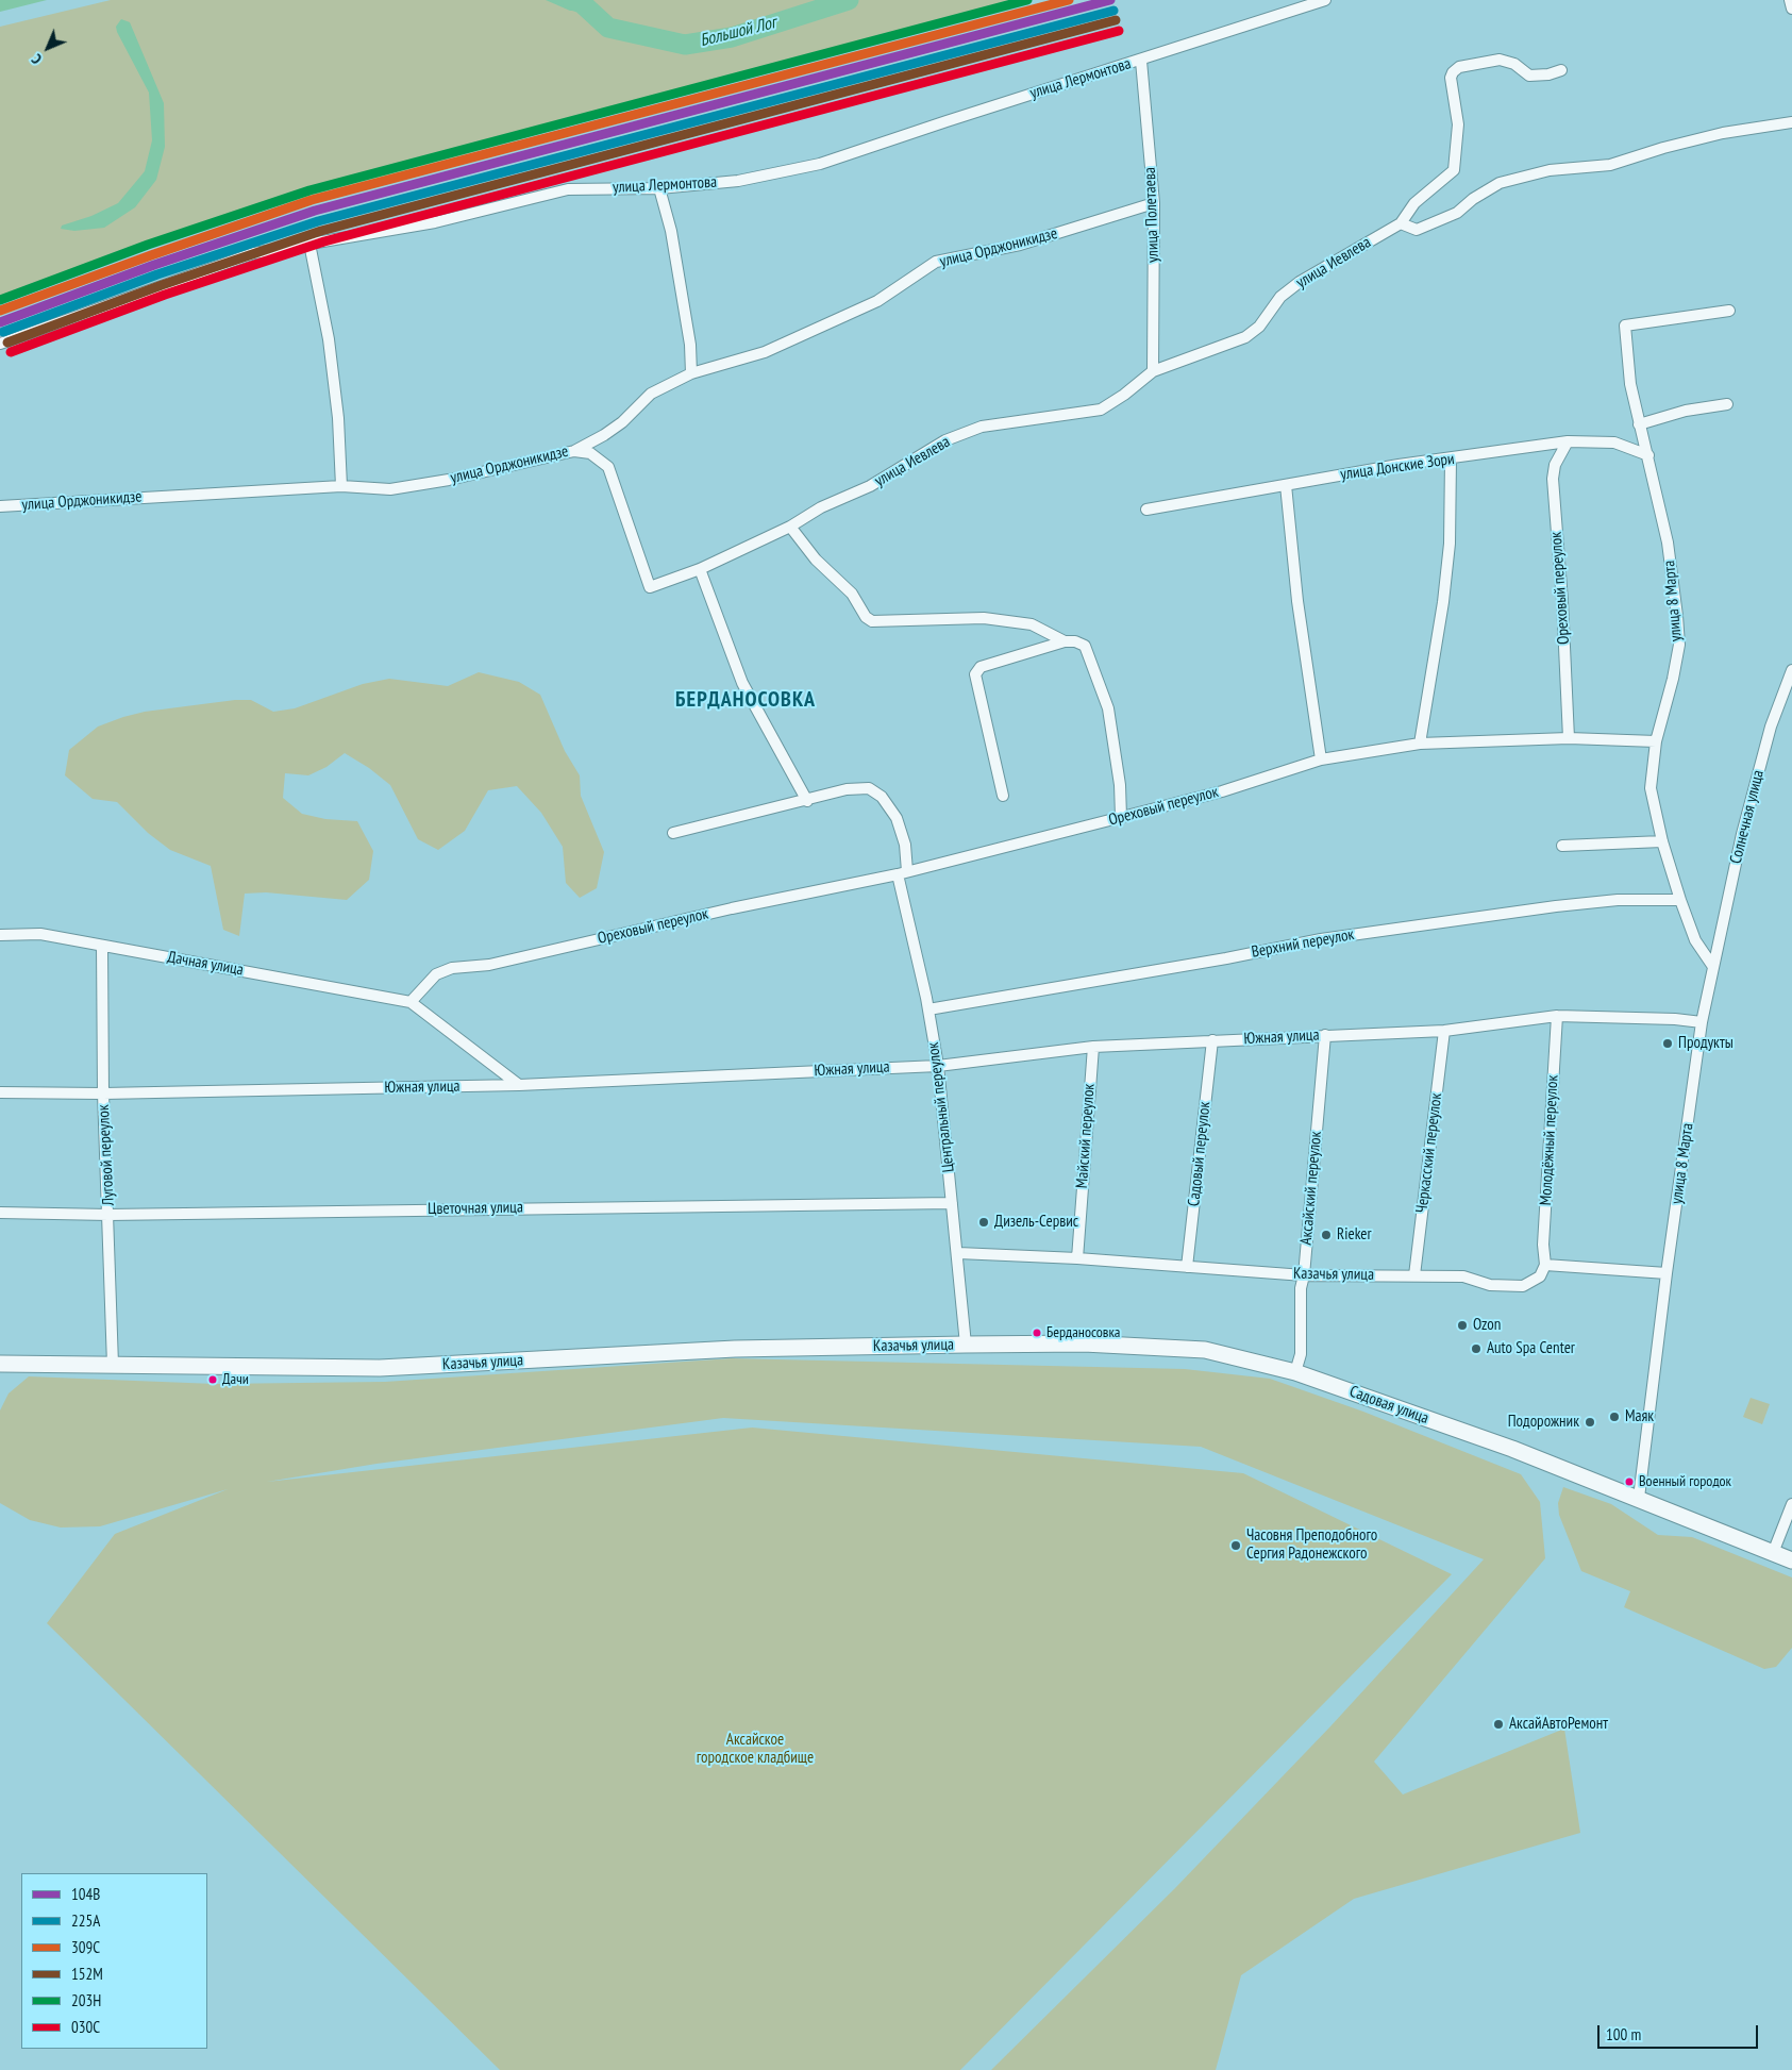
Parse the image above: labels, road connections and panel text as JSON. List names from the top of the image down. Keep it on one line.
{"streets":{"main road":["Казачья улица","Садовая улица"],"street":["улица Лермонтова","улица Полетаева","улица Орджоникидзе","улица Иевлева","улица Донские Зори","Ореховый переулок","улица 8 Марта","Солнечная улица","Верхний переулок","Дачная улица","Южная улица","Центральный переулок","Майский переулок","Молодёжный переулок","Черкасский переулок","Садовый переулок","Луговой переулок","Аксайский переулок","Цветочная улица"]},"crossings":[["улица Лермонтова","улица Полетаева"],["улица Полетаева","улица Орджоникидзе"],["улица Полетаева","улица Иевлева"],["улица Орджоникидзе","улица Иевлева"],["улица Донские Зори","Ореховый переулок"],["улица Донские Зори","улица 8 Марта"],["Ореховый переулок","улица 8 Марта"],["Ореховый переулок","Дачная улица"],["Ореховый переулок","Центральный переулок"],["улица 8 Марта","Солнечная улица"],["улица 8 Марта","Верхний переулок"],["улица 8 Марта","Южная улица"],["улица 8 Марта","Садовая улица"],["Верхний переулок","Центральный переулок"],["Дачная улица","Луговой переулок"],["Южная улица","Центральный переулок"],["Южная улица","Майский переулок"],["Южная улица","Молодёжный переулок"],["Южная улица","Черкасский переулок"],["Южная улица","Садовый переулок"],["Южная улица","Луговой переулок"],["Южная улица","Аксайский переулок"],["Центральный переулок","Цветочная улица"],["Центральный переулок","Казачья улица"],["Центральный переулок","Садовая улица"],["Майский переулок","Казачья улица"],["Молодёжный переулок","Казачья улица"],["Черкасский переулок","Казачья улица"],["Садовый переулок","Казачья улица"],["Луговой переулок","Цветочная улица"],["Луговой переулок","Казачья улица"],["Аксайский переулок","Казачья улица"],["Аксайский переулок","Садовая улица"],["Казачья улица","Садовая улица"]],"districts":["БЕРДАНОСОВКА"],"water":["Большой Лог"],"parks":["Аксайское городское кладбище"],"places":["Продукты","Дизель-Сервис","Rieker","Ozon","Берданосовка","Auto Spa Center","Дачи","Маяк","Подорожник","Военный городок","Часовня Преподобного Сергия Радонежского","АксайАвтоРемонт"],"lines":["transit line 104В","transit line 309С","transit line 203Н","transit line 225А","transit line 152М","transit line 030C"],"legend":["104В","225А","309С","152М","203Н","030C"],"scale_bar":"100 m","north":"bottom left"}
